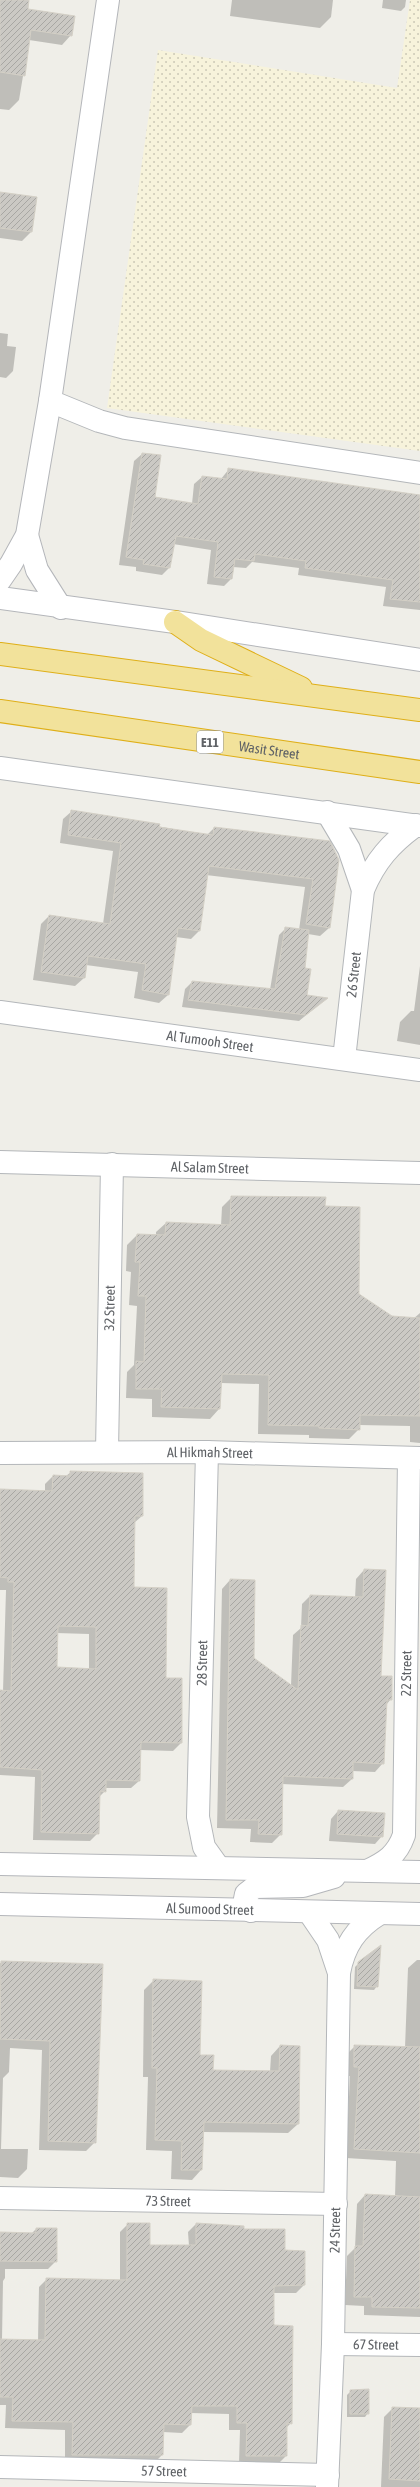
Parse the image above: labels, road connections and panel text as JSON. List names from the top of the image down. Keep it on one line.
{"streets":{"highway":["E11","Wasit Street"],"street":["26 Street","Al Tumooh Street","Al Salam Street","32 Street","Al Hikmah Street","28 Street","22 Street","Al Sumood Street","73 Street","24 Street","67 Street","57 Street"]},"crossings":[["26 Street","Al Tumooh Street"],["Al Salam Street","32 Street"],["32 Street","Al Hikmah Street"],["Al Hikmah Street","28 Street"],["Al Hikmah Street","22 Street"],["22 Street","Al Sumood Street"],["Al Sumood Street","24 Street"],["73 Street","24 Street"],["24 Street","67 Street"],["24 Street","57 Street"]]}
